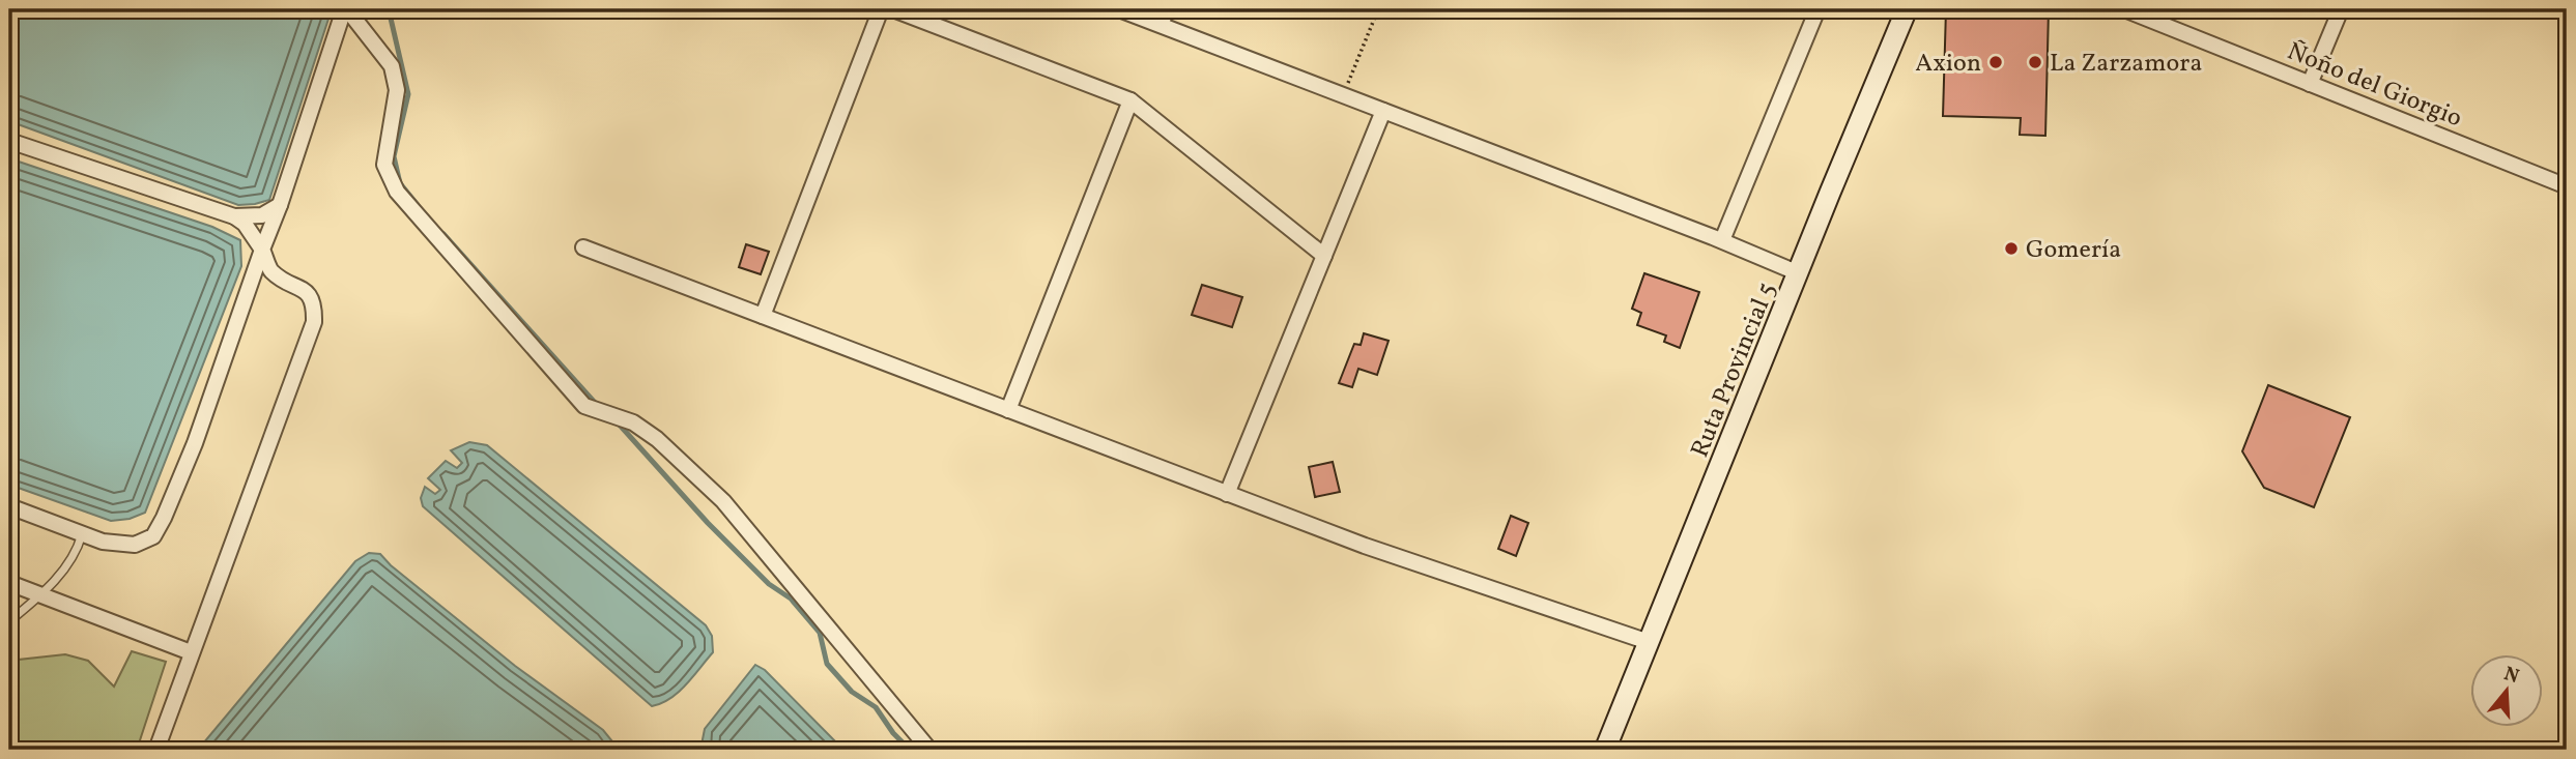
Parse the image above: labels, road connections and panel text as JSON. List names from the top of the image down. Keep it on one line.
{"streets":{"main road":["Ruta Provincial 5"],"street":["Ñoño del Giorgio"]},"places":["Axion","La Zarzamora","Gomería"],"north":"top"}
